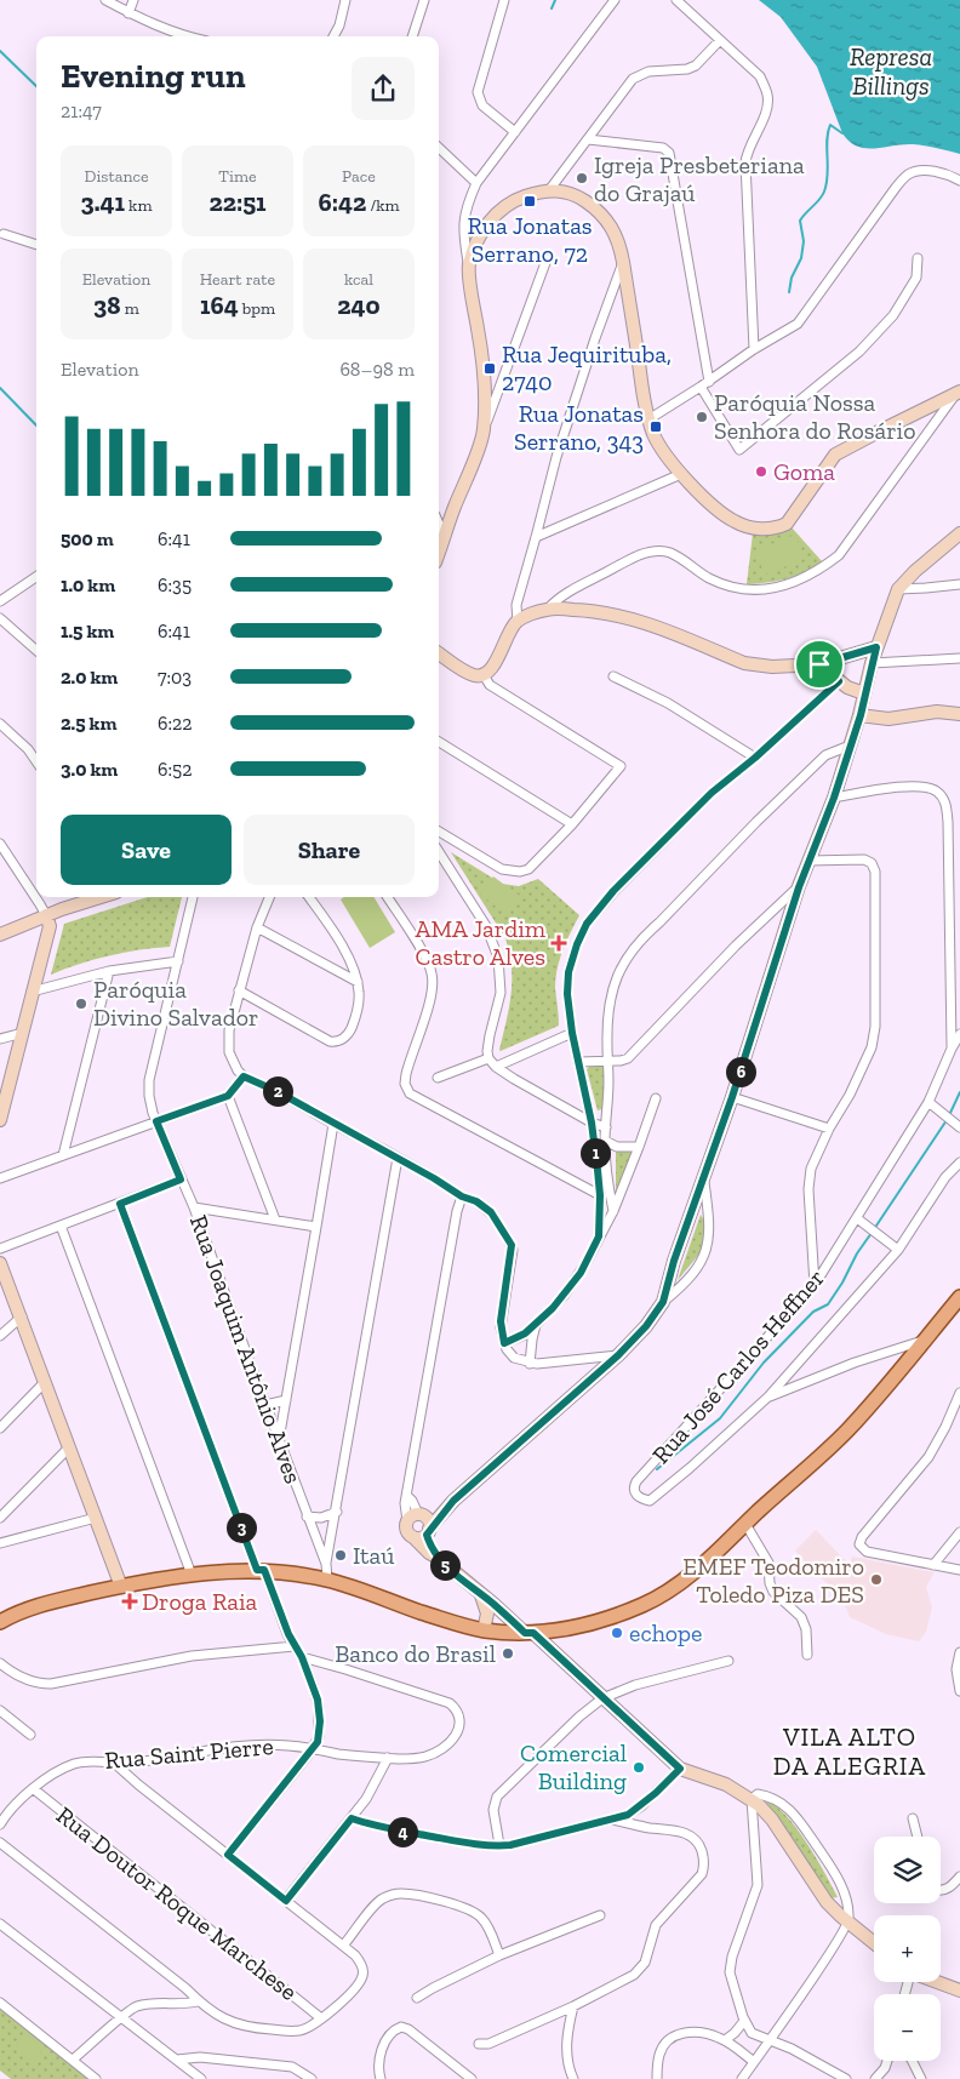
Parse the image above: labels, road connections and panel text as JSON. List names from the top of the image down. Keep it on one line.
{"streets":{"street":["Rua Joaquim Antônio Alves","Rua José Carlos Heffner","Rua Saint Pierre","Rua Doutor Roque Marchese"]},"crossings":[["Rua Saint Pierre","Rua Doutor Roque Marchese"]],"districts":["VILA ALTO DA ALEGRIA"],"water":["Represa Billings"],"places":{"other":["Igreja Presbeteriana do Grajaú","Paróquia Nossa Senhora do Rosário","Goma","Paróquia Divino Salvador","Itaú","EMEF Teodomiro Toledo Piza DES","echope","Banco do Brasil","Comercial Building"],"transit":["Rua Jonatas Serrano, 72","Rua Jequirituba, 2740","Rua Jonatas Serrano, 343"],"health":["AMA Jardim Castro Alves","Droga Raia"]},"page":{"heading":["Evening run","21:47"],"stats":[["Distance","3.41 km"],["Time","22:51"],["Pace","6:42 /km"],["Elevation","38 m"],["Heart rate","164 bpm"],["kcal","240"]],"chart":["Elevation","68–98 m"],"list":[{"name":"500 m","note":"6:41"},{"name":"1.0 km","note":"6:35"},{"name":"1.5 km","note":"6:41"},{"name":"2.0 km","note":"7:03"},{"name":"2.5 km","note":"6:22"},{"name":"3.0 km","note":"6:52"}],"buttons":["Save","Share"],"pins":["6","2","1","3","5","4"],"map_buttons":["+","−"]}}
